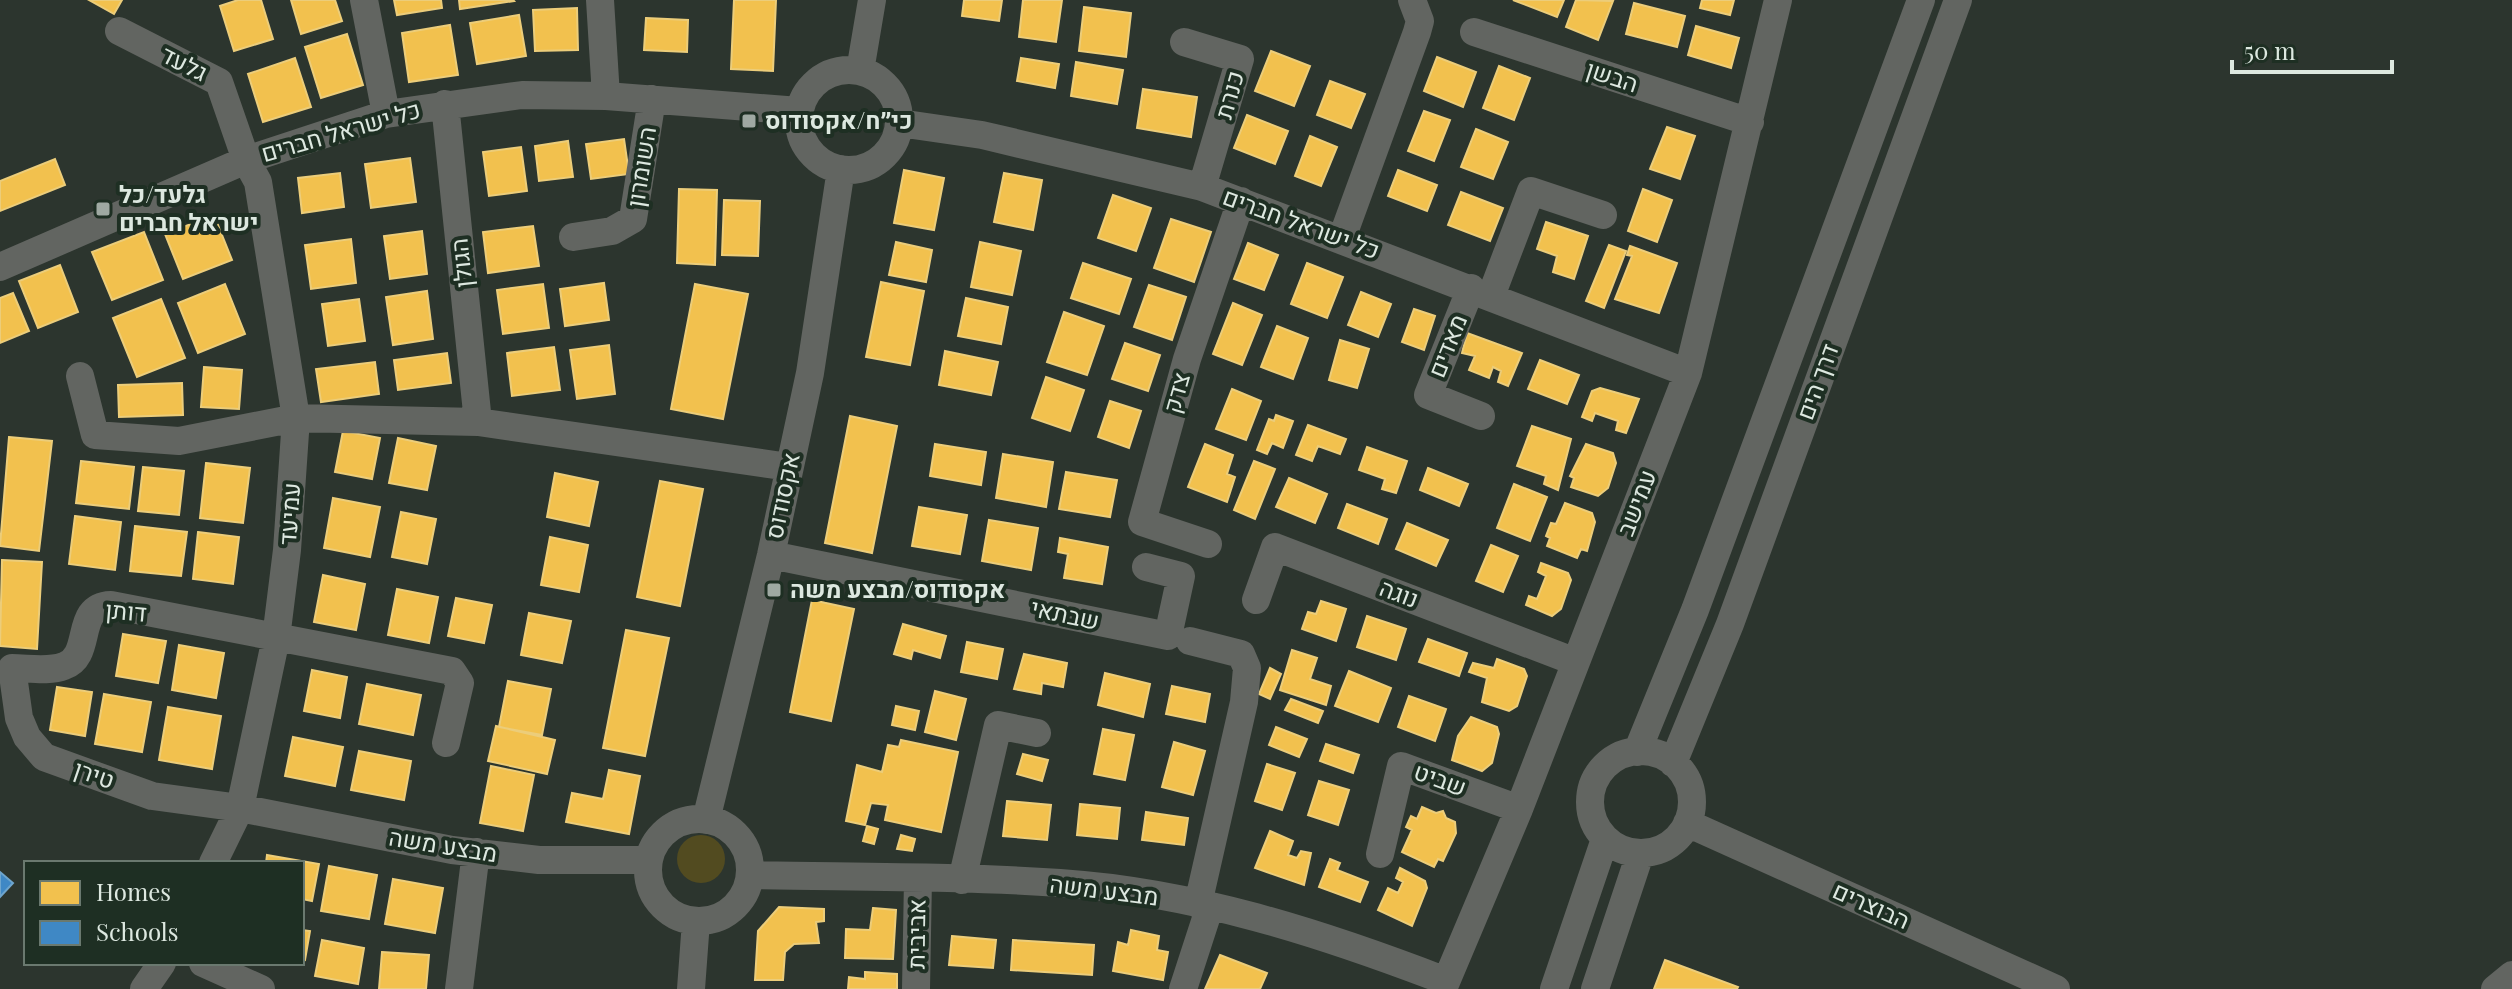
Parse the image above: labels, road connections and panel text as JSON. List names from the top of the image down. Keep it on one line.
{"streets":{"street":["גלעד","הבשן","כנרת","כל ישראל חברים","השומרון","הגולן","מאדים","דרך הים","צדק","אקסודוס","עמישב","עמיעד","נוגה","דותן","שבתאי","טירן","שביט","מבצע משה","הבוצרים","אביבית"]},"crossings":[["גלעד","כל ישראל חברים"],["גלעד","עמיעד"],["הבשן","עמישב"],["כנרת","כל ישראל חברים"],["כל ישראל חברים","השומרון"],["כל ישראל חברים","הגולן"],["כל ישראל חברים","מאדים"],["כל ישראל חברים","צדק"],["כל ישראל חברים","אקסודוס"],["כל ישראל חברים","עמישב"],["כל ישראל חברים","עמיעד"],["דרך הים","הבוצרים"],["אקסודוס","שבתאי"],["אקסודוס","מבצע משה"],["עמישב","נוגה"],["עמישב","שביט"],["עמישב","מבצע משה"],["עמיעד","דותן"],["עמיעד","טירן"],["עמיעד","מבצע משה"],["דותן","טירן"],["טירן","מבצע משה"],["מבצע משה","אביבית"]],"places":{"transit":["כי״ח/אקסודוס","גלעד/כל ישראל חברים","אקסודוס/מבצע משה"]},"legend":["Homes","Schools"],"scale_bar":"50 m"}
